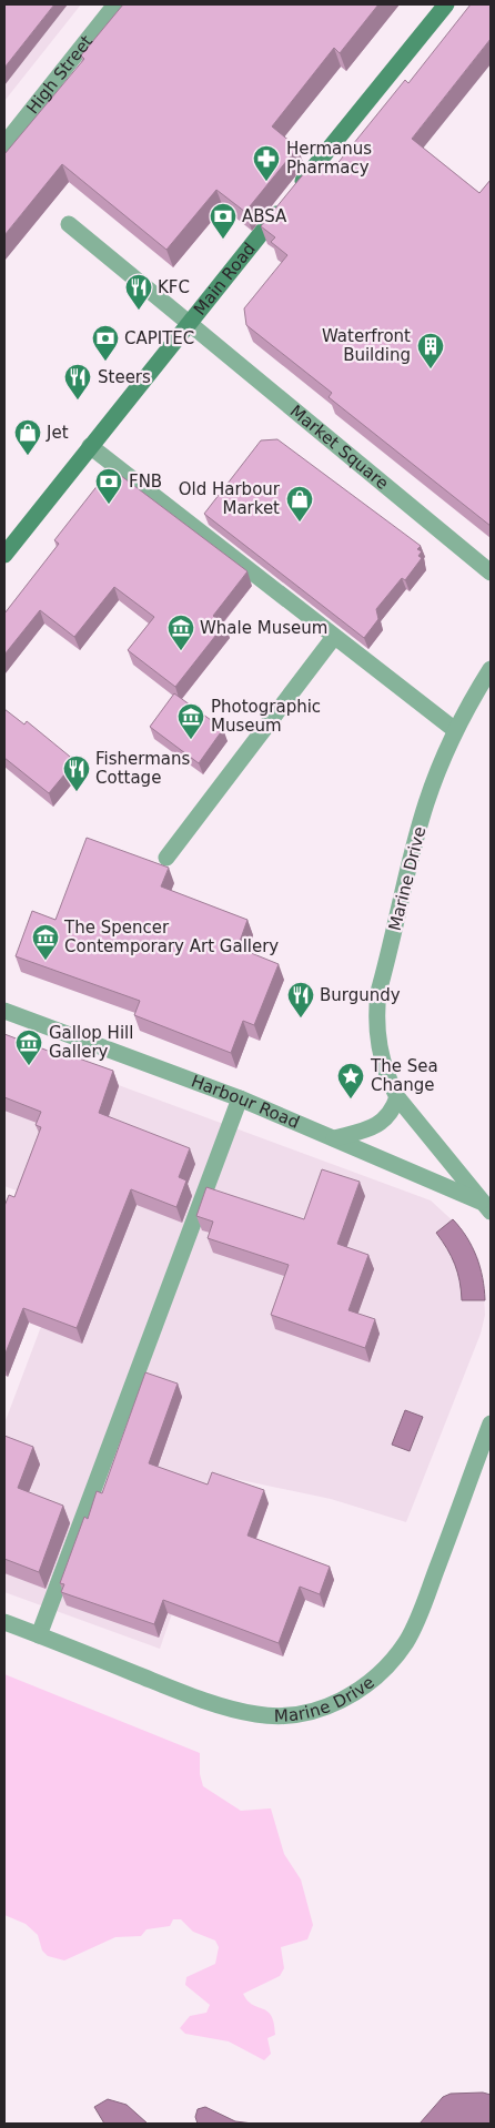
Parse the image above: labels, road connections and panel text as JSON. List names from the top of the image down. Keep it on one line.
{"streets":{"main road":["Main Road"],"street":["High Street","Market Square","Marine Drive","Harbour Road"]},"crossings":[["Main Road","Market Square"],["Marine Drive","Harbour Road"]],"places":{"pharmacy":["Hermanus Pharmacy"],"bank":["ABSA","CAPITEC","FNB"],"restaurant":["KFC","Steers","Fishermans Cottage","Burgundy"],"building":["Waterfront Building"],"shop":["Jet","Old Harbour Market"],"museum":["Whale Museum","Photographic Museum","The Spencer Contemporary Art Gallery","Gallop Hill Gallery"],"place":["The Sea Change"]}}
